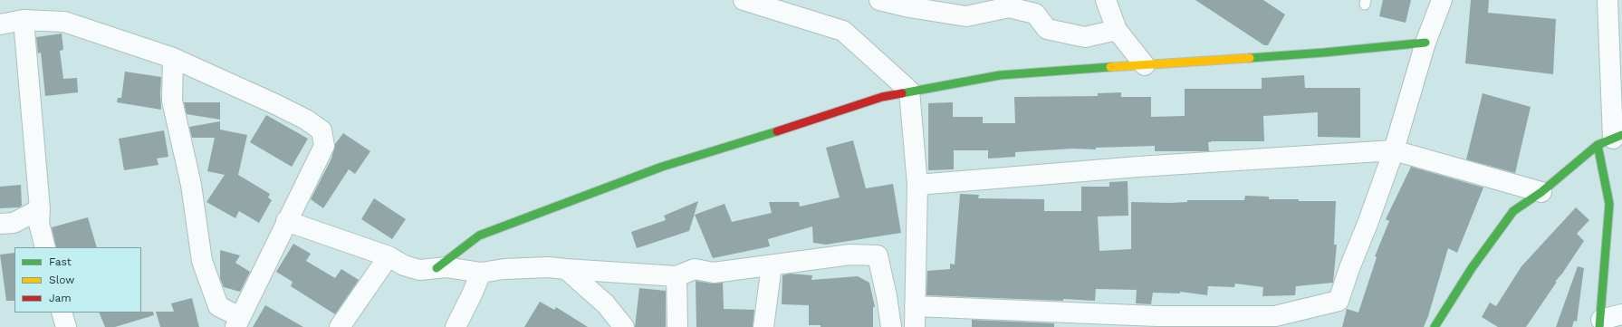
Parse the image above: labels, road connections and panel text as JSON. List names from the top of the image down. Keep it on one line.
{"legend":["Fast","Slow","Jam"]}
